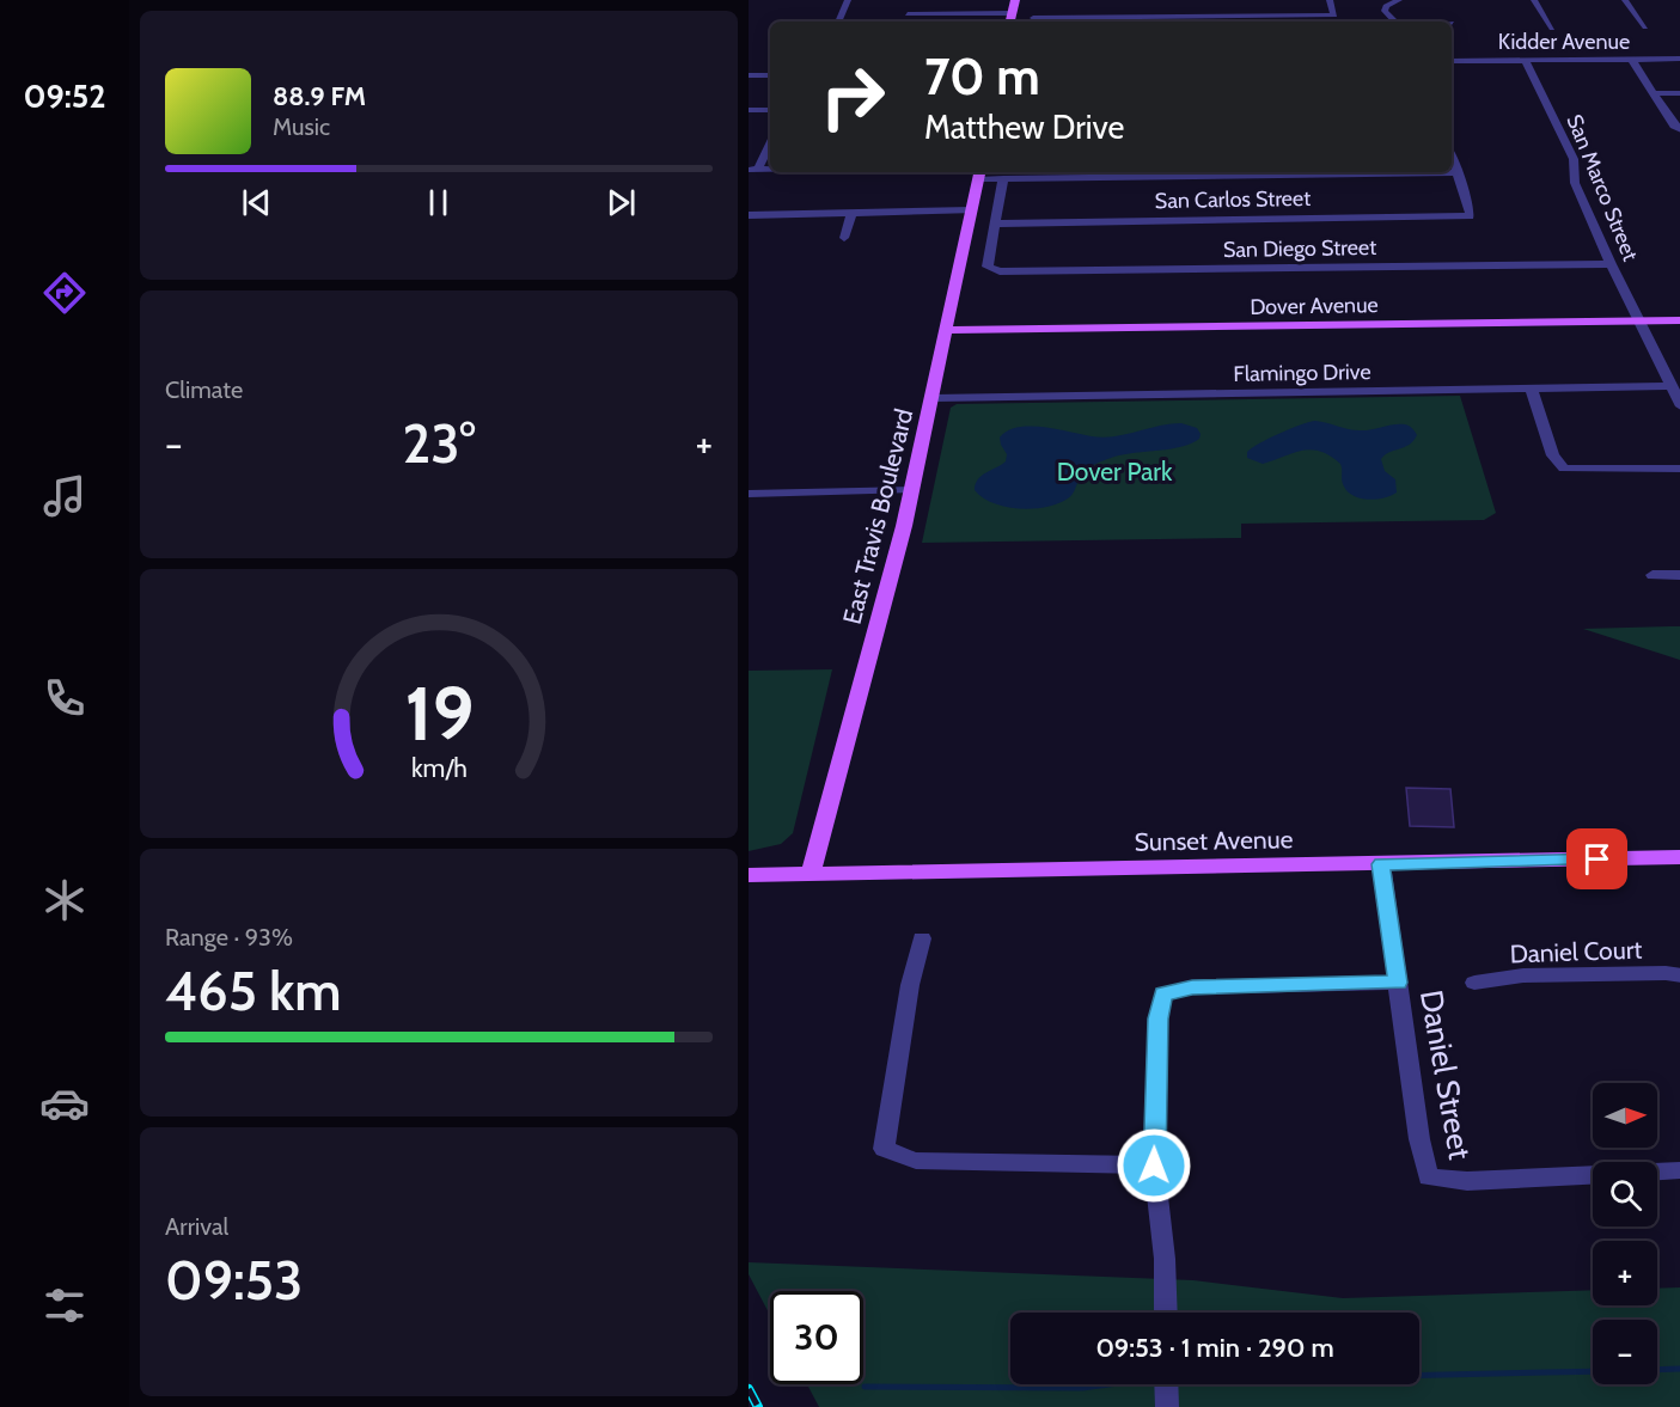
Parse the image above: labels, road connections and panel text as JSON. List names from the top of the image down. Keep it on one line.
{"streets":{"main road":["Dover Avenue","East Travis Boulevard","Sunset Avenue"],"street":["Kidder Avenue","San Marco Street","San Carlos Street","San Diego Street","Flamingo Drive","Daniel Court","Daniel Street"]},"crossings":[["Kidder Avenue","San Marco Street"],["San Marco Street","San Diego Street"],["San Marco Street","Dover Avenue"],["San Marco Street","Flamingo Drive"],["San Carlos Street","San Diego Street"],["Dover Avenue","East Travis Boulevard"],["Flamingo Drive","East Travis Boulevard"],["East Travis Boulevard","Sunset Avenue"],["Sunset Avenue","Daniel Street"]],"parks":["Dover Park"],"north":"right","page":{"tabs":"09:52","turn":["70 m","Matthew Drive"],"song":["88.9 FM","Music"],"tile":["Climate",["Range · 93%","465 km"],["Arrival","09:53"]],"heat":["−","23°","+"],"map_buttons":["+","−"],"limit":"30","trip":"09:53 · 1 min · 290 m","gauge":["19","km/h"]}}
